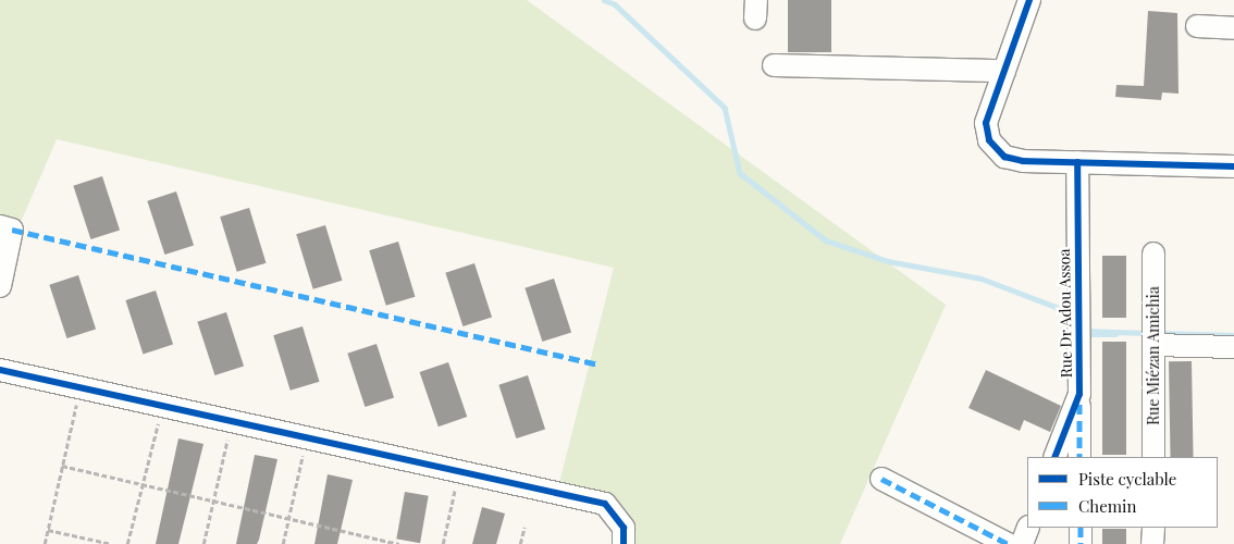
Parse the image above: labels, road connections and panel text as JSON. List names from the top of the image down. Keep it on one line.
{"streets":{"street":["Rue Dr Adou Assoa","Rue Miézan Amichia"]},"legend":["Piste cyclable","Chemin"]}
